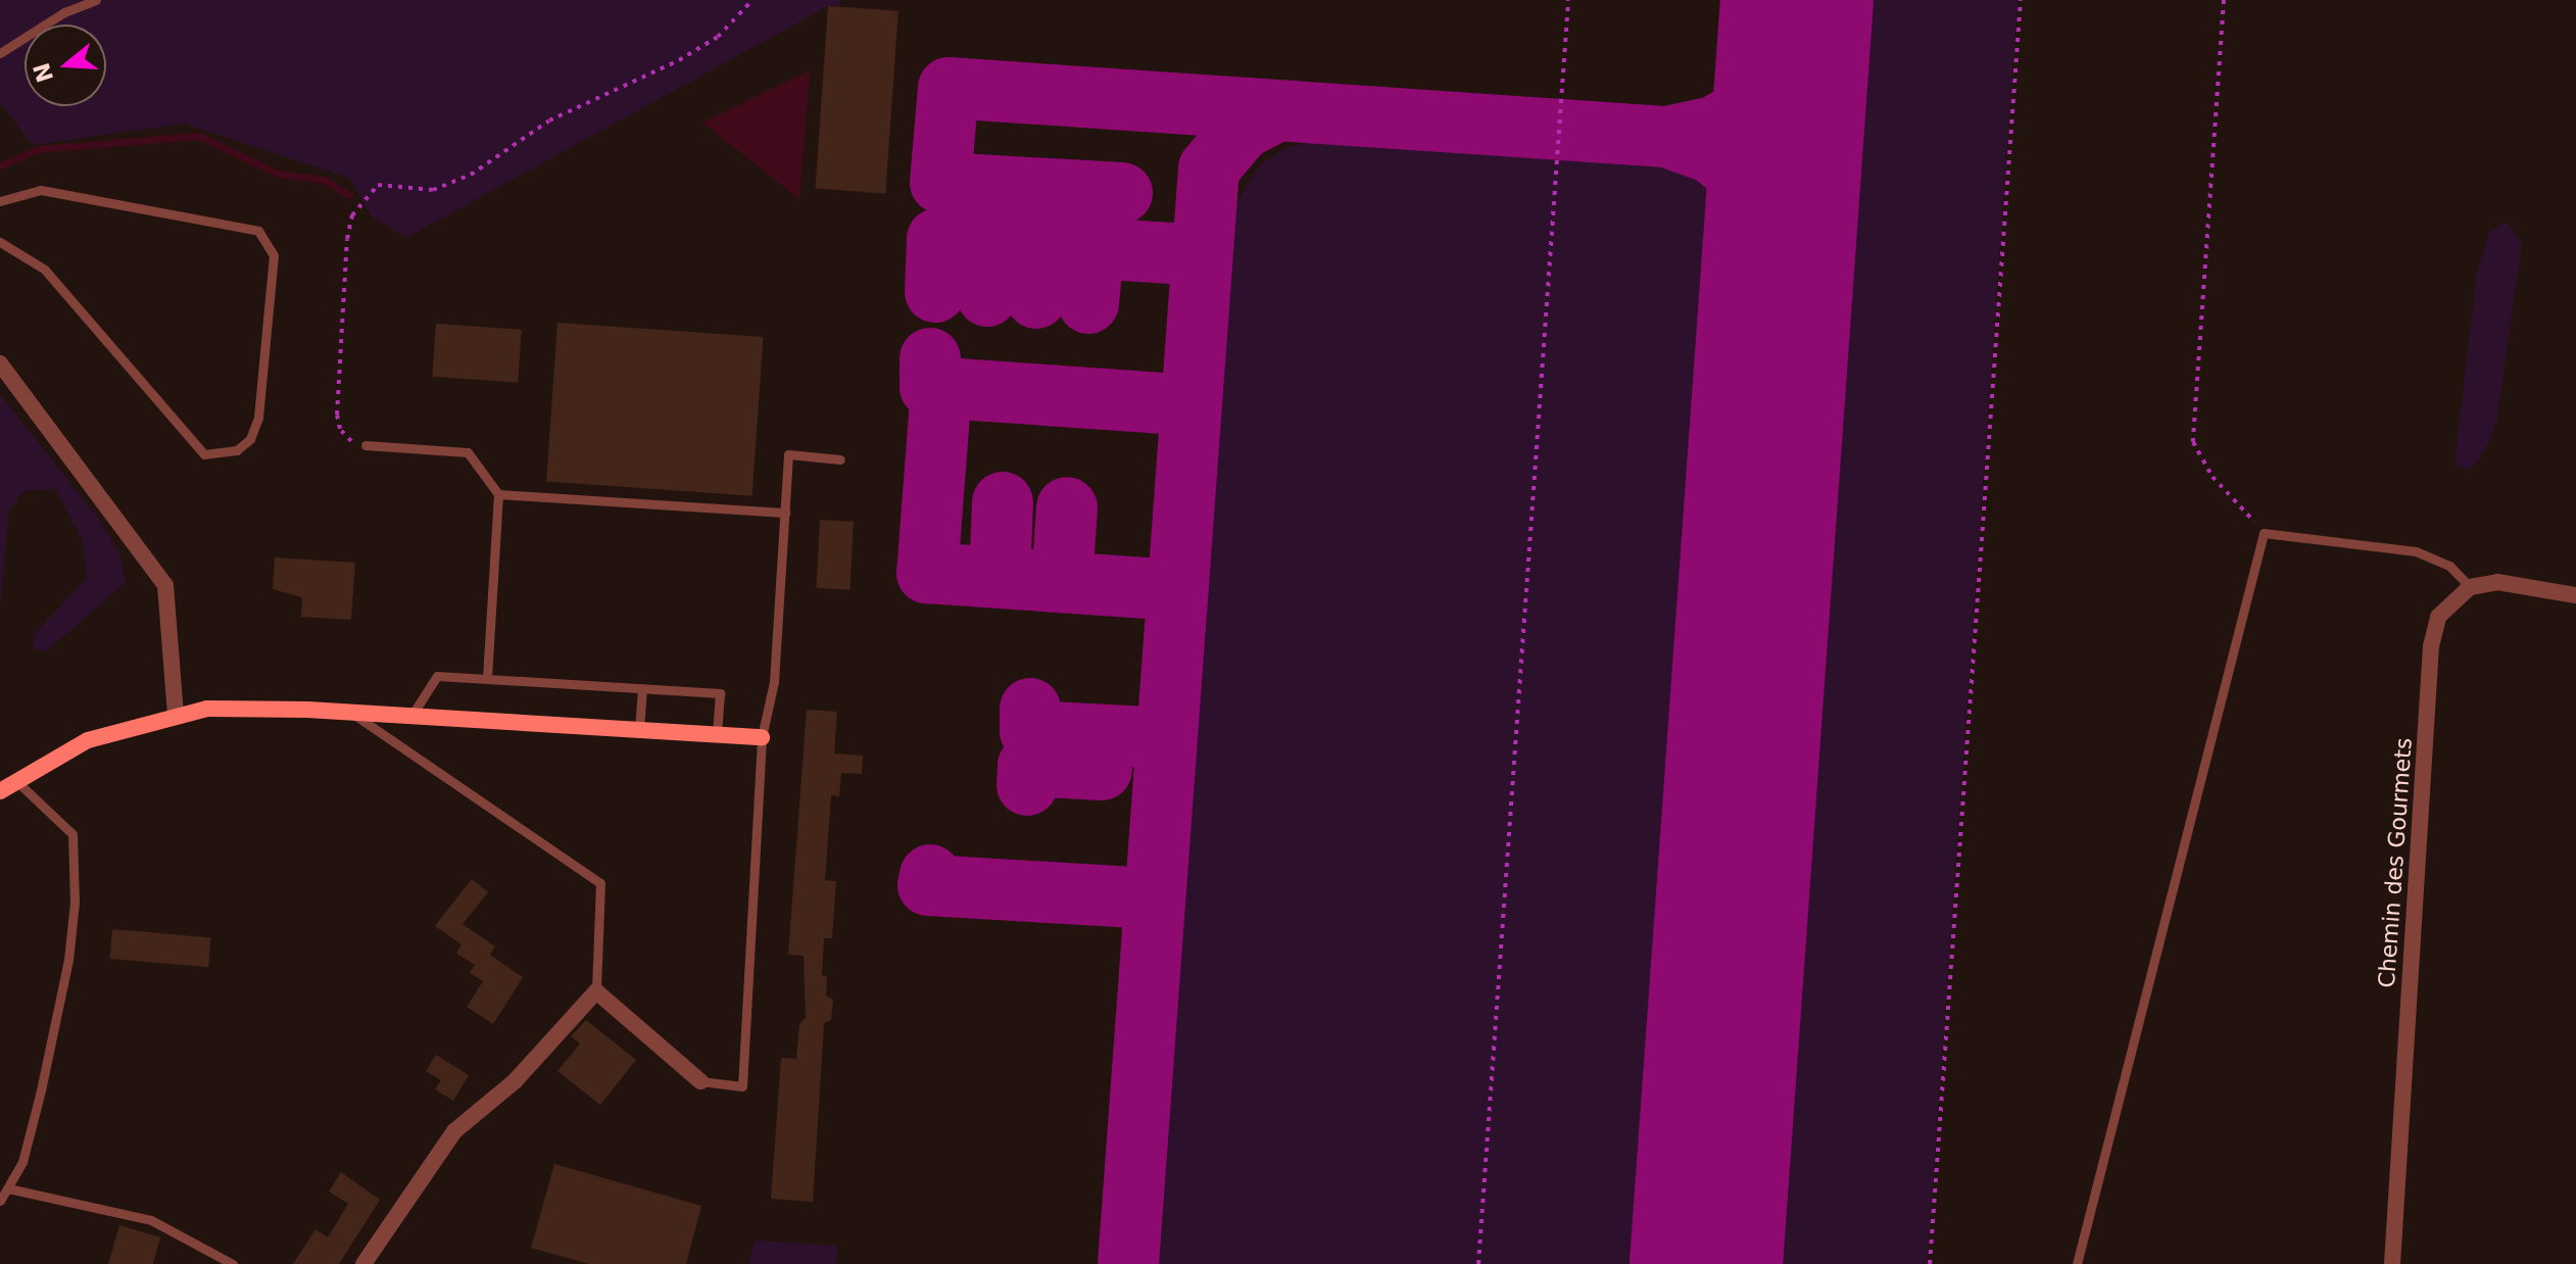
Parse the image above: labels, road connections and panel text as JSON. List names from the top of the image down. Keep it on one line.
{"streets":{"street":["Chemin des Gourmets"]},"north":"left"}
